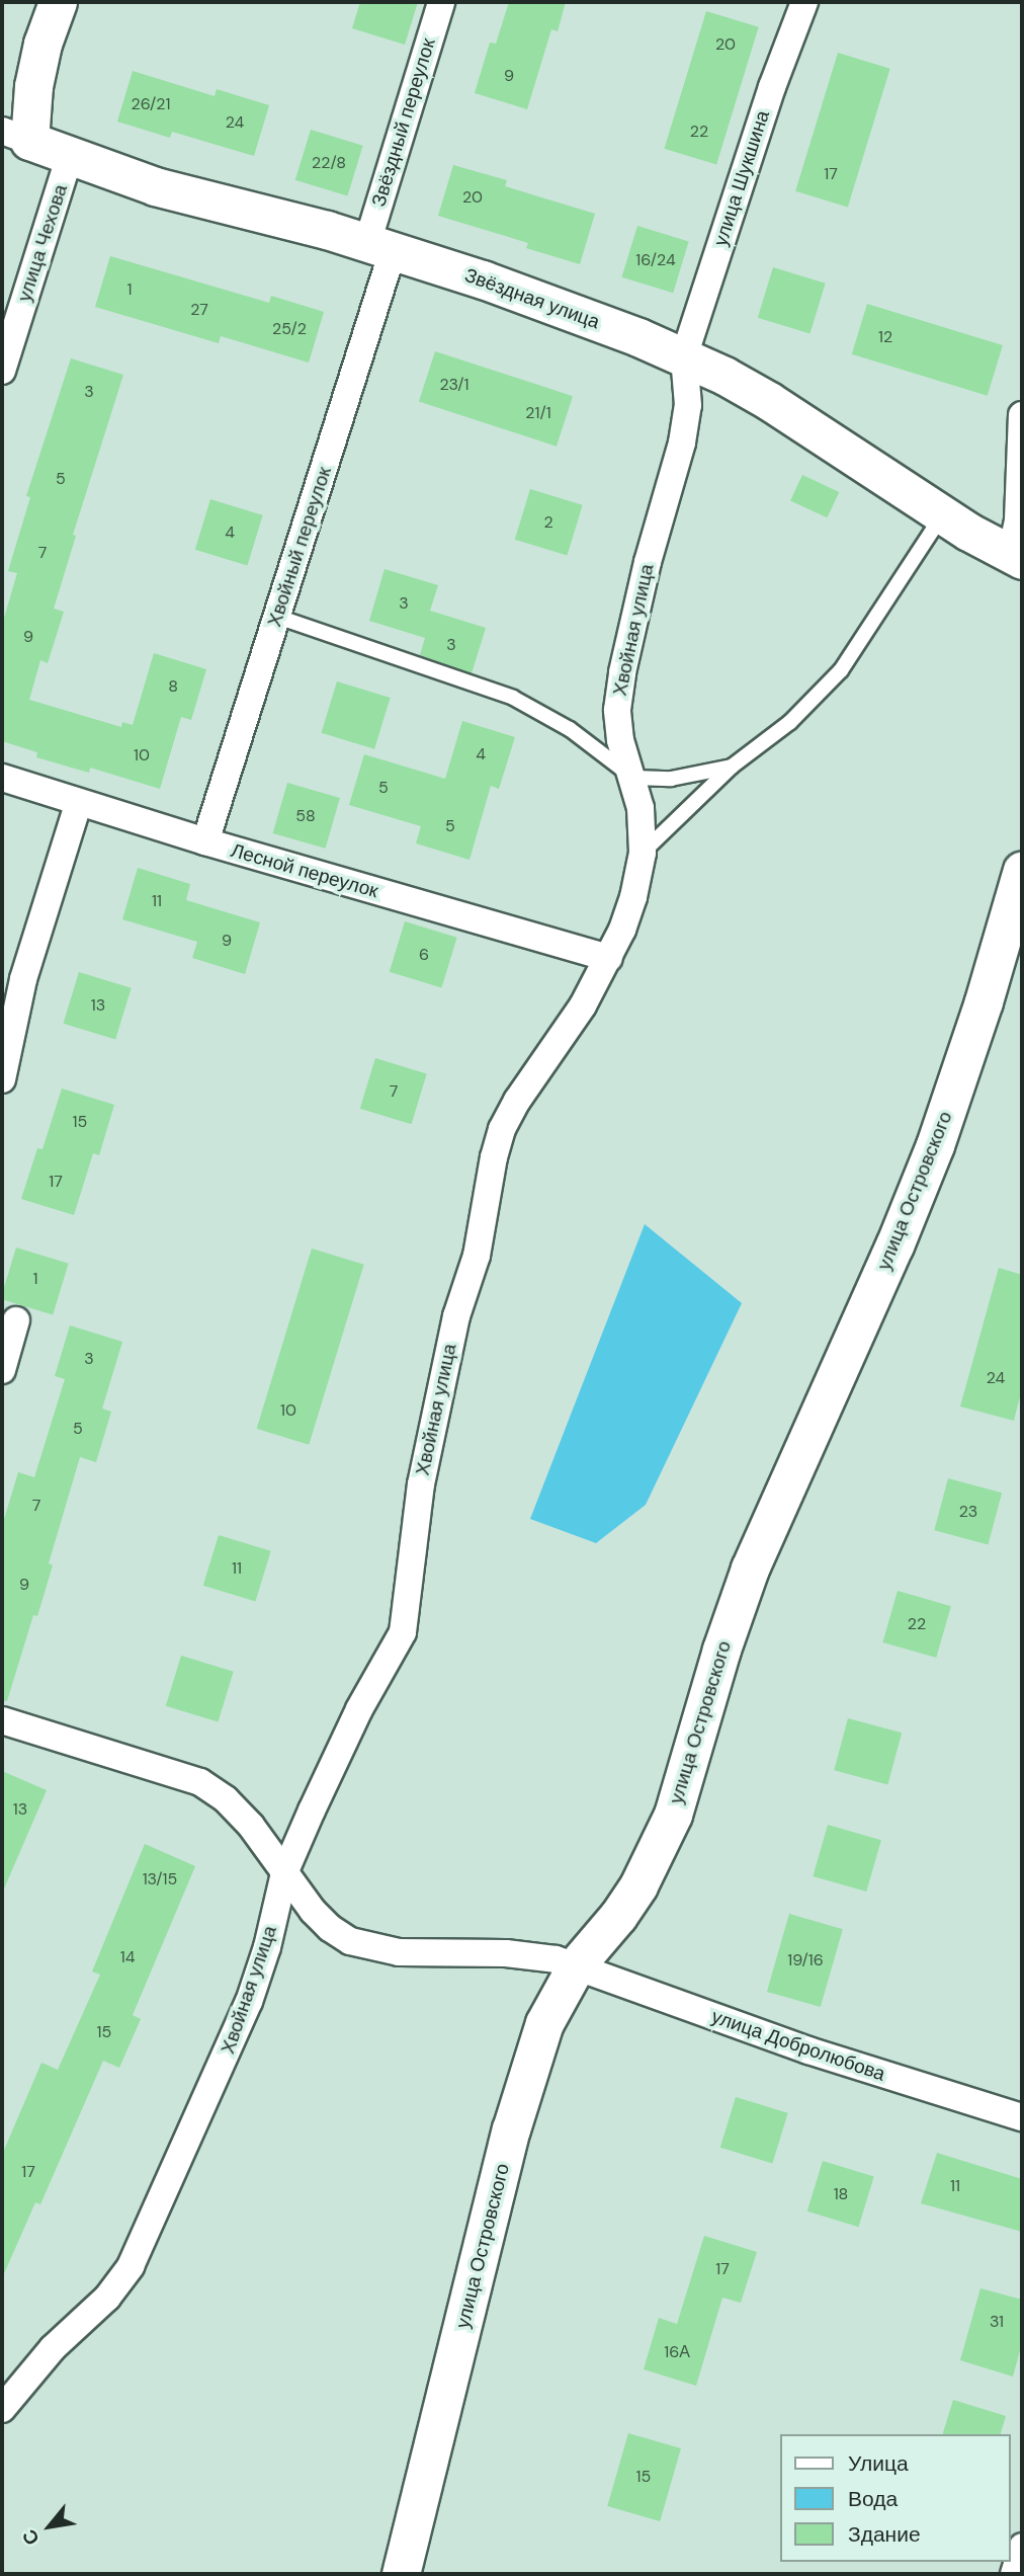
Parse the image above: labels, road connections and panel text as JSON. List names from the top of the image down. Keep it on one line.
{"streets":{"street":["Звёздный переулок","улица Шукшина","улица Чехова","Звёздная улица","Хвойный переулок","Хвойная улица","Лесной переулок","улица Островского","улица Добролюбова"]},"crossings":[["Звёздный переулок","Звёздная улица"],["Звёздный переулок","Хвойный переулок"],["улица Шукшина","Звёздная улица"],["улица Шукшина","Хвойная улица"],["улица Чехова","Звёздная улица"],["Звёздная улица","Хвойный переулок"],["Звёздная улица","Хвойная улица"],["Хвойный переулок","Лесной переулок"],["Хвойная улица","Лесной переулок"],["Хвойная улица","улица Добролюбова"],["улица Островского","улица Добролюбова"]],"house_numbers":["20","9","26/21","24","22","22/8","17","20","16/24","1","27","25/2","12","23/1","3","21/1","5","2","4","7","3","9","3","8","4","10","5","58","5","11","9","6","13","7","15","17","1","3","24","10","5","7","23","11","9","22","13","13/15","14","19/16","15","17","11","18","17","31","16А","15"],"legend":["Улица","Вода","Здание"],"north":"bottom left"}
